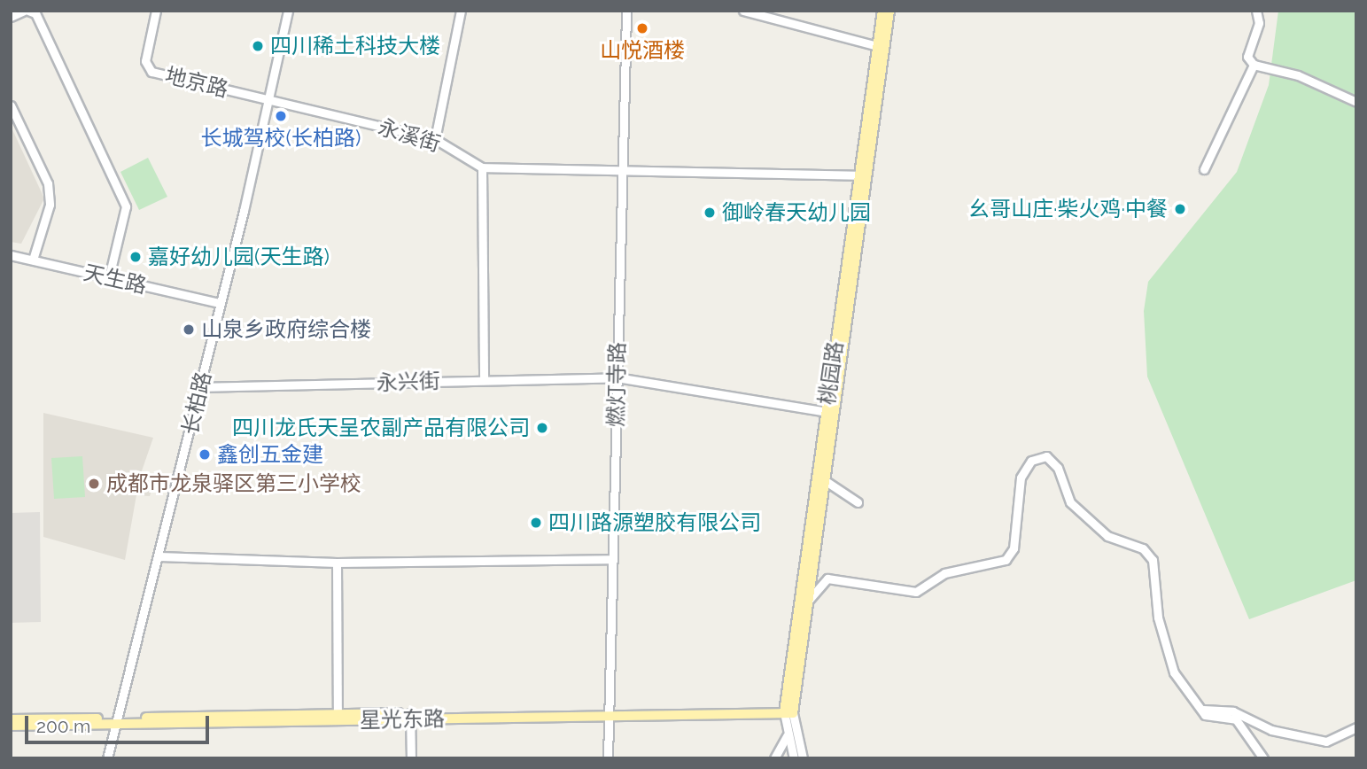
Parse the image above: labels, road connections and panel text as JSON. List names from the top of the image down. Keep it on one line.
{"streets":{"main road":["桃园路","星光东路"],"street":["地京路","永溪街","天生路","永兴街","燃灯寺路","长柏路"]},"crossings":[["地京路","永溪街"],["地京路","长柏路"],["永溪街","长柏路"],["天生路","长柏路"],["桃园路","永兴街"],["桃园路","星光东路"],["永兴街","燃灯寺路"],["永兴街","长柏路"],["燃灯寺路","星光东路"],["长柏路","星光东路"]],"places":["山悦酒楼","四川稀土科技大楼","长城驾校(长柏路)","幺哥山庄·柴火鸡·中餐","御岭春天幼儿园","嘉好幼儿园(天生路)","山泉乡政府综合楼","四川龙氏天呈农副产品有限公司","鑫创五金建","成都市龙泉驿区第三小学校","四川路源塑胶有限公司"],"scale_bar":"200 m"}
